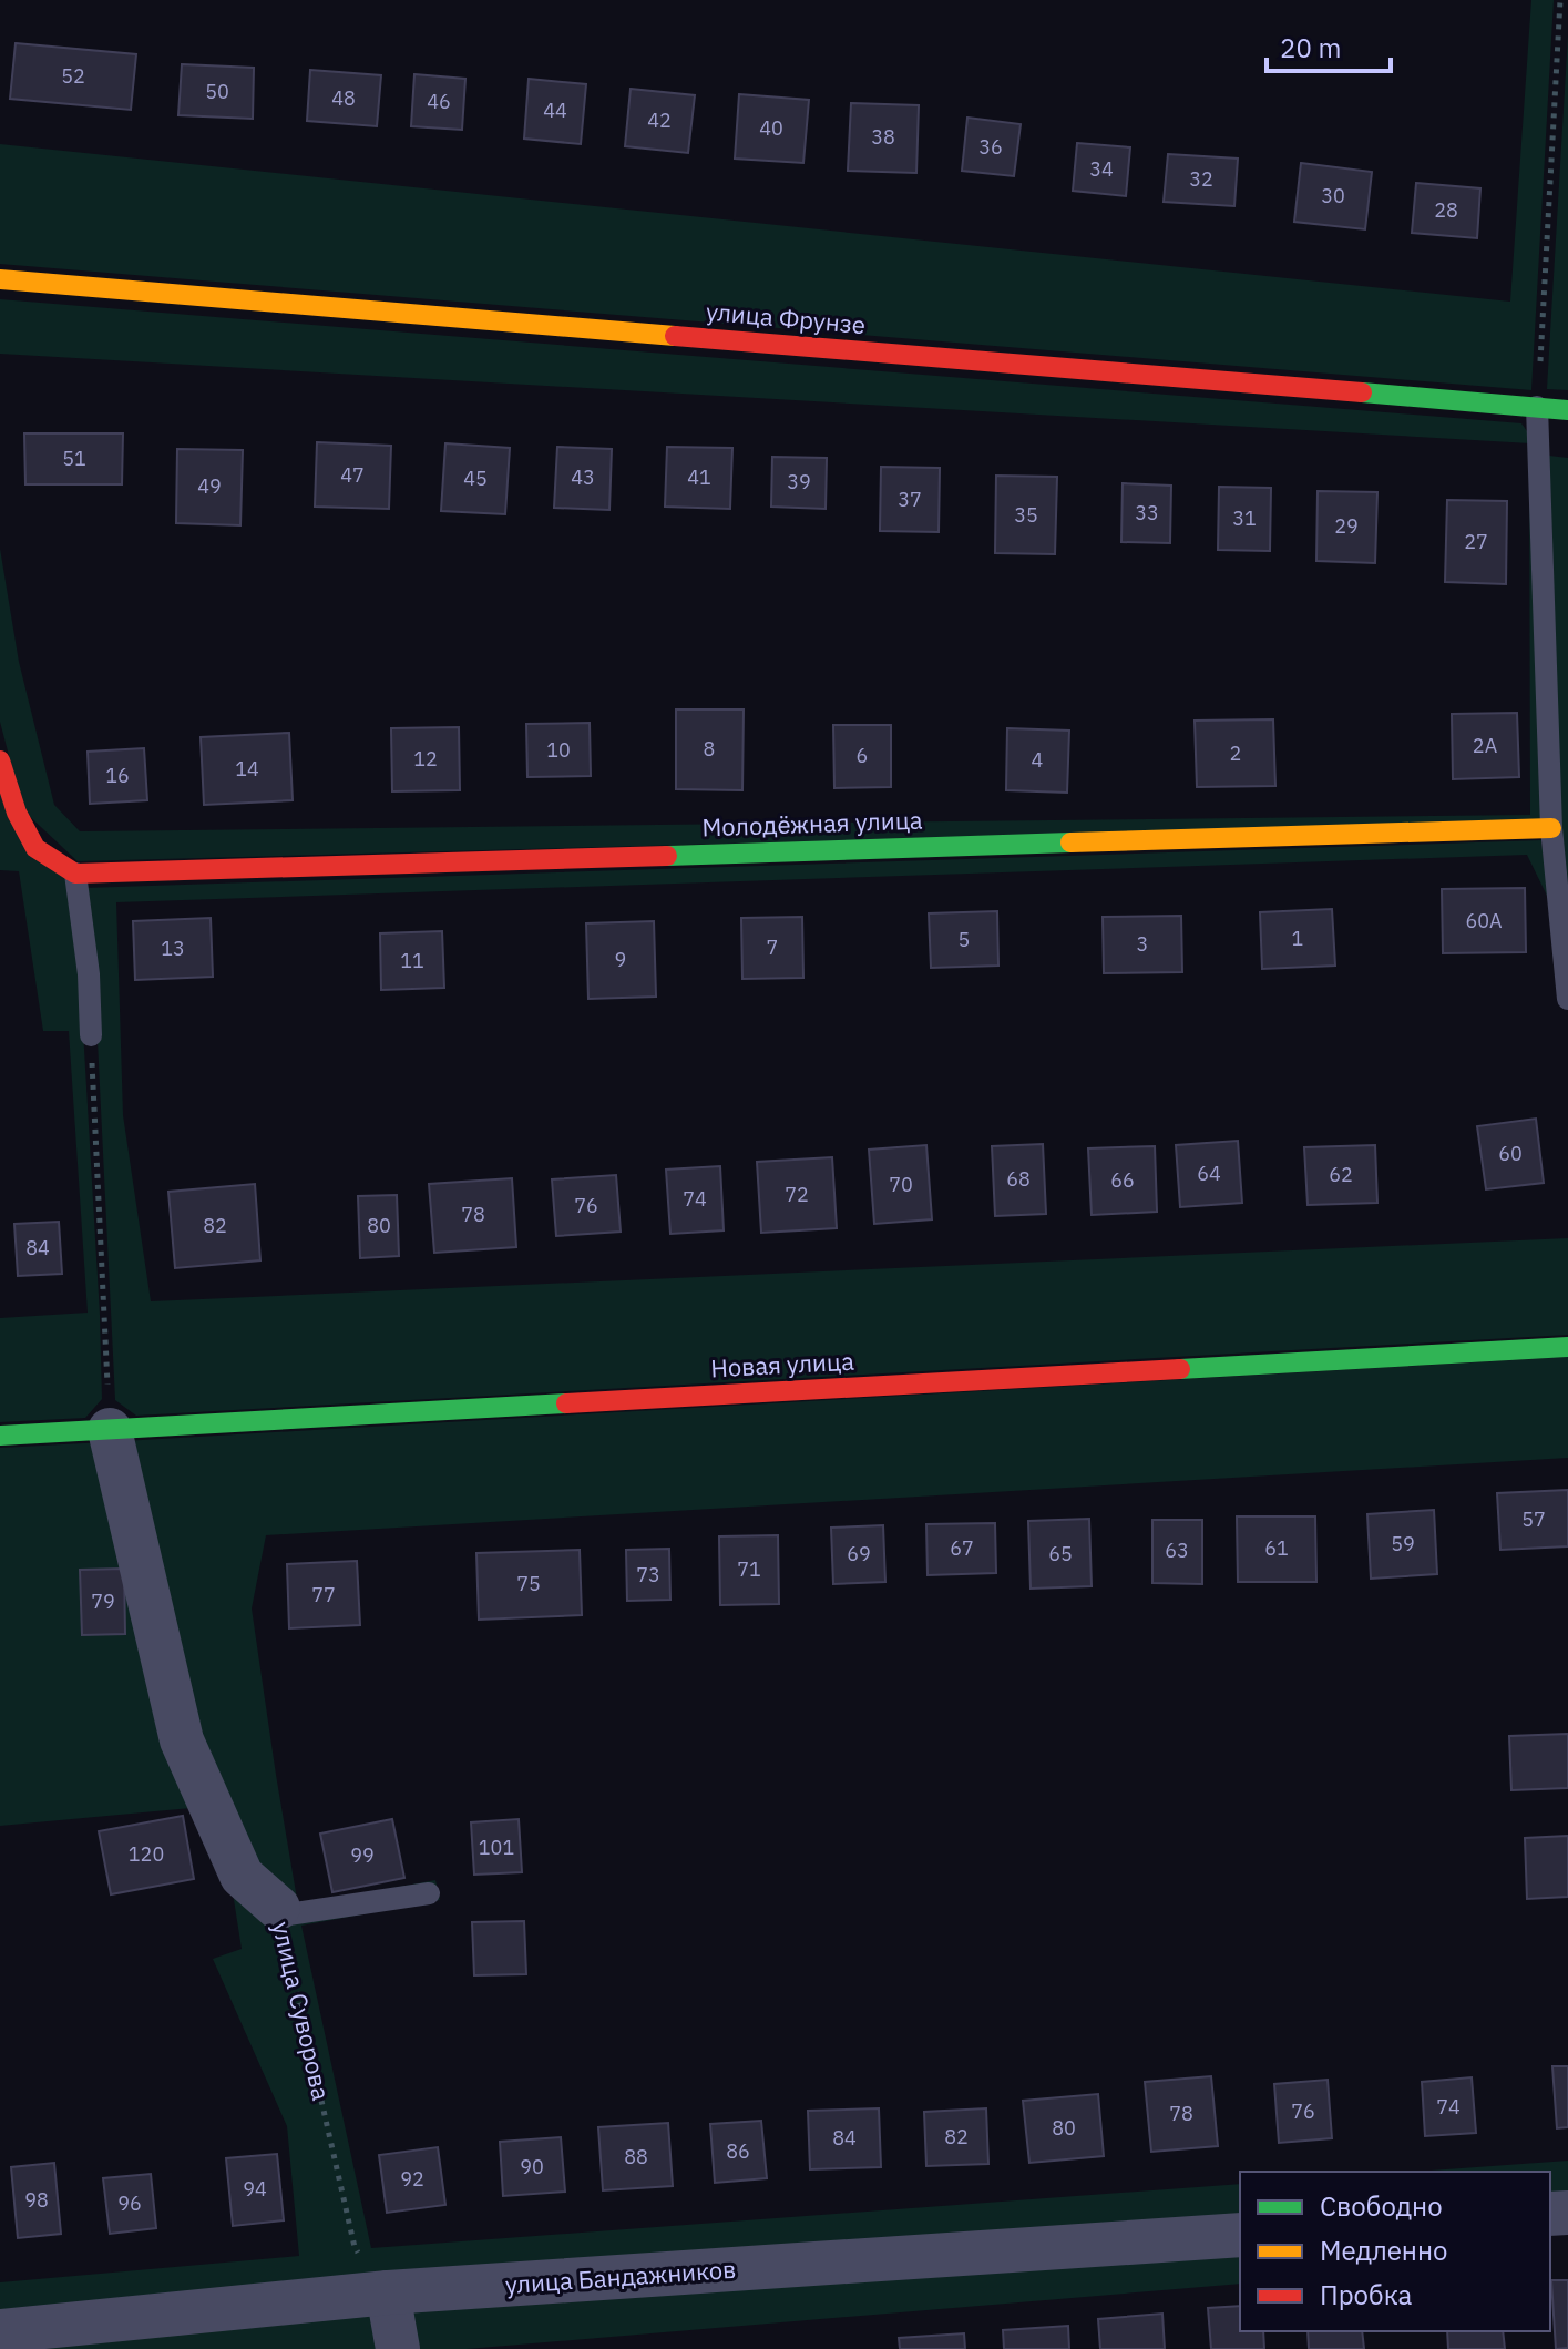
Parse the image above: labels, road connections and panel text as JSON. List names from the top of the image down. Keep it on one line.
{"streets":{"street":["улица Фрунзе","Молодёжная улица","Новая улица","улица Суворова","улица Бандажников"]},"crossings":[["Новая улица","улица Суворова"],["улица Суворова","улица Бандажников"]],"house_numbers":["52","50","48","46","44","42","40","38","36","34","32","30","28","51","47","43","41","45","39","49","37","33","35","31","29","27","2А","8","10","2","6","12","4","14","16","60А","1","5","3","7","13","9","11","60","64","62","68","66","70","72","74","76","78","82","80","84","57","59","67","61","63","69","65","71","73","75","77","79","101","120","99","74","76","78","80","82","84","86","88","90","92","94","98","96"],"legend":["Свободно","Медленно","Пробка"],"scale_bar":"20 m"}
